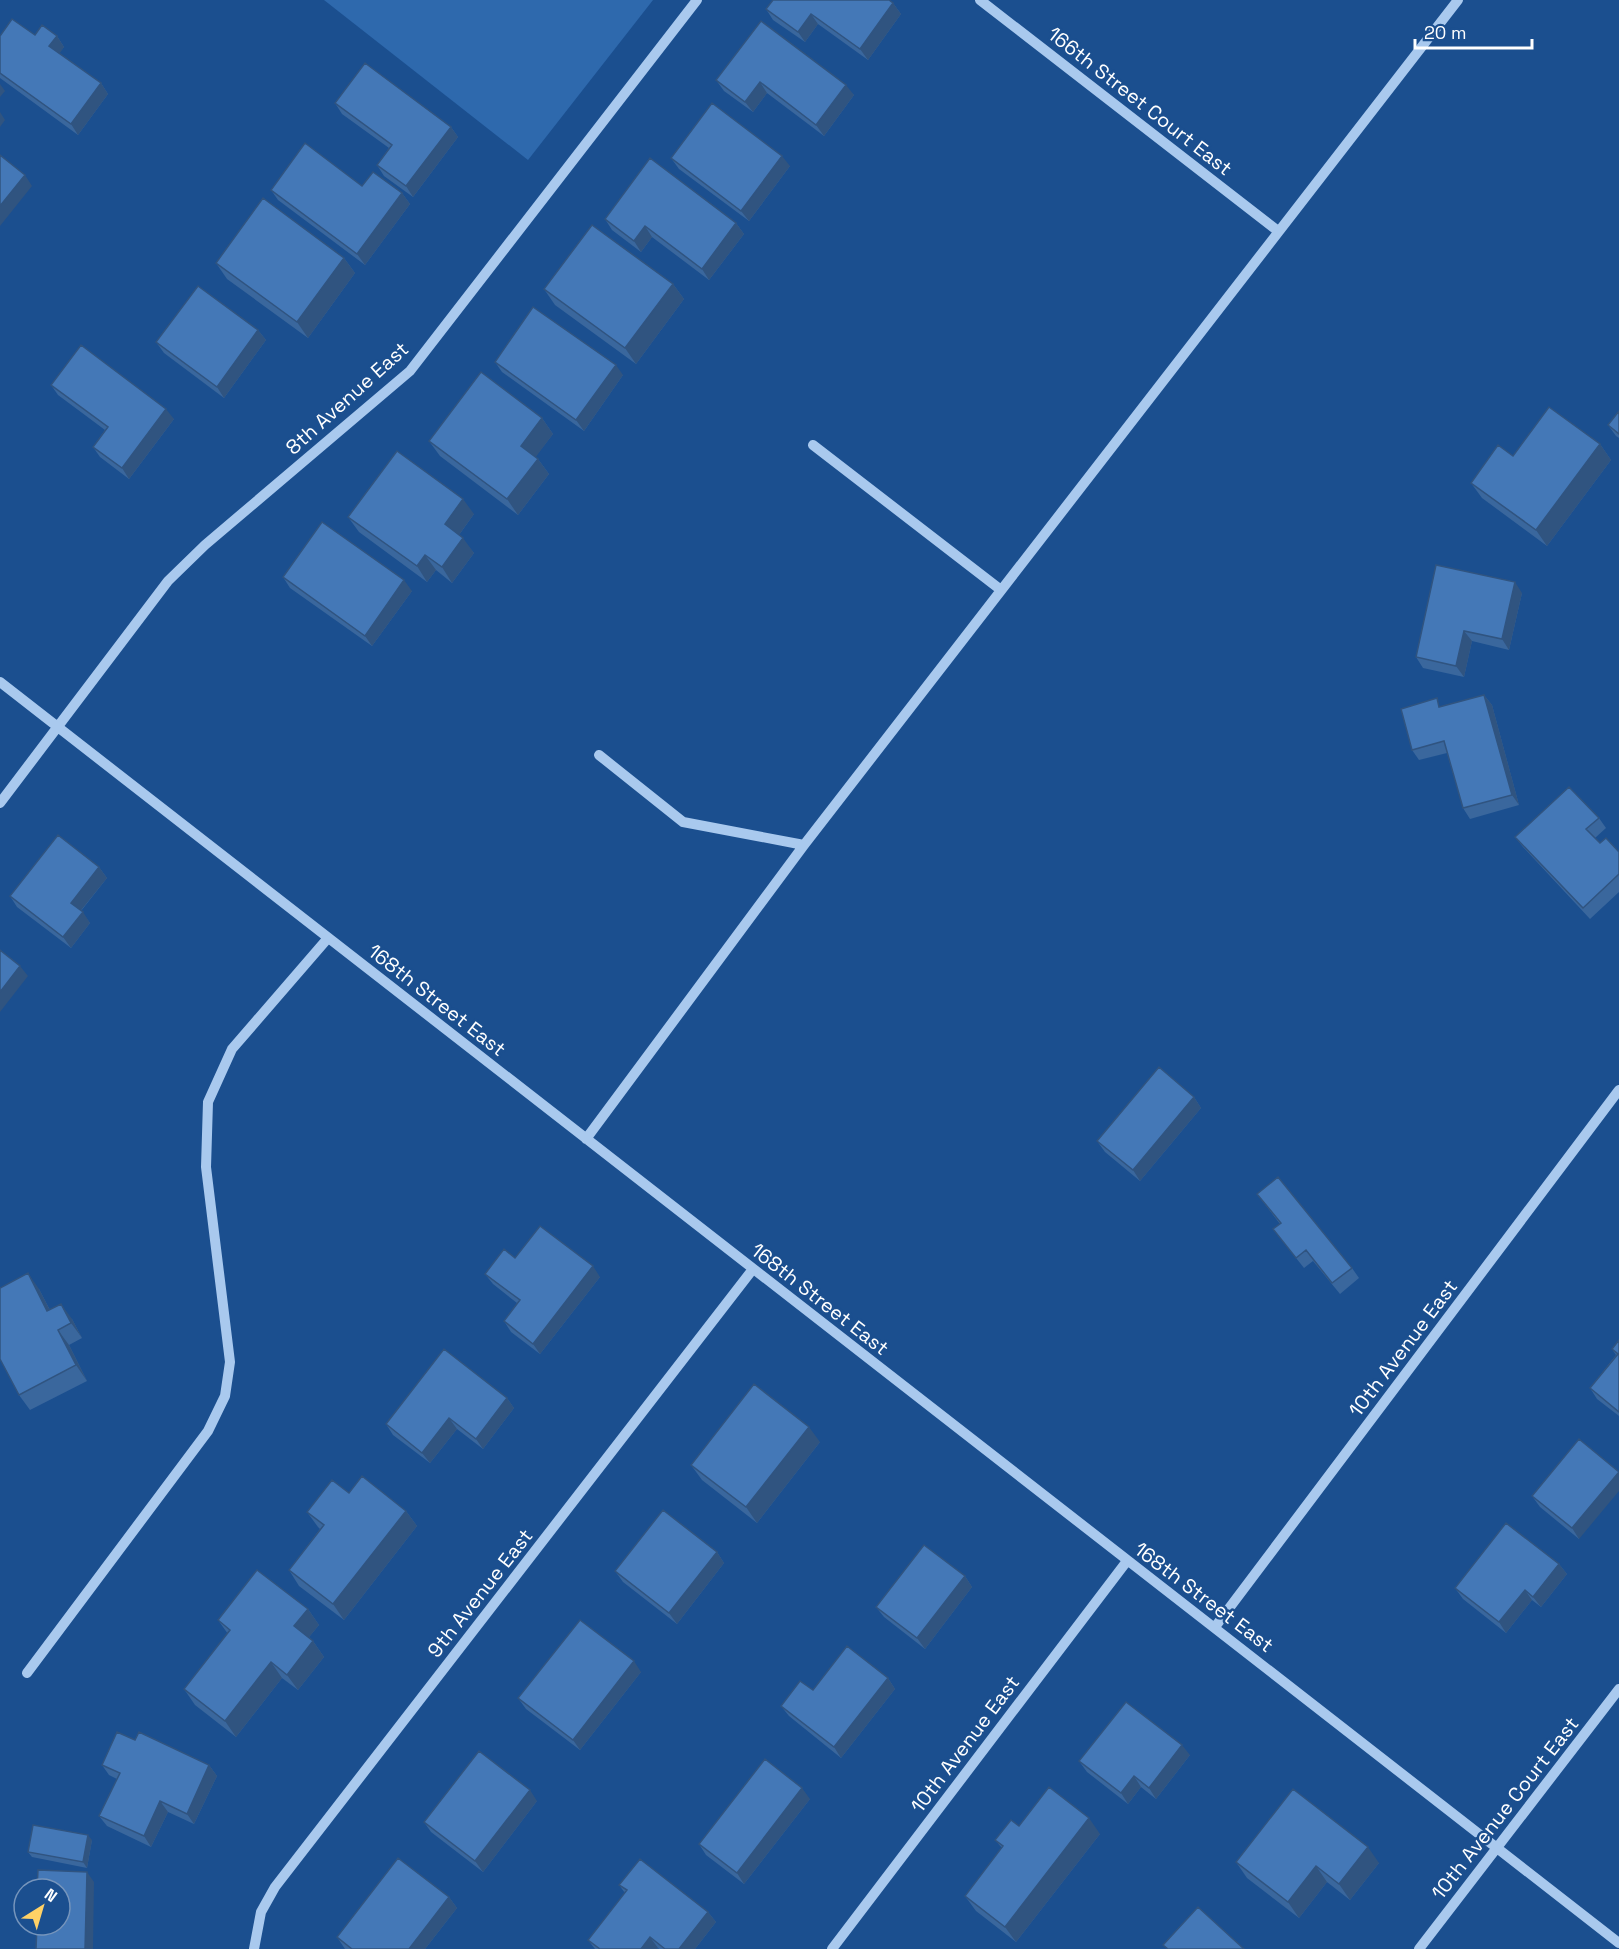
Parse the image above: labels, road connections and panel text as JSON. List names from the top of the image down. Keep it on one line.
{"streets":{"street":["166th Street Court East","8th Avenue East","168th Street East","10th Avenue East","9th Avenue East","10th Avenue Court East"]},"crossings":[["8th Avenue East","168th Street East"],["168th Street East","10th Avenue East"],["168th Street East","9th Avenue East"],["168th Street East","10th Avenue Court East"]],"scale_bar":"20 m","north":"top right"}
